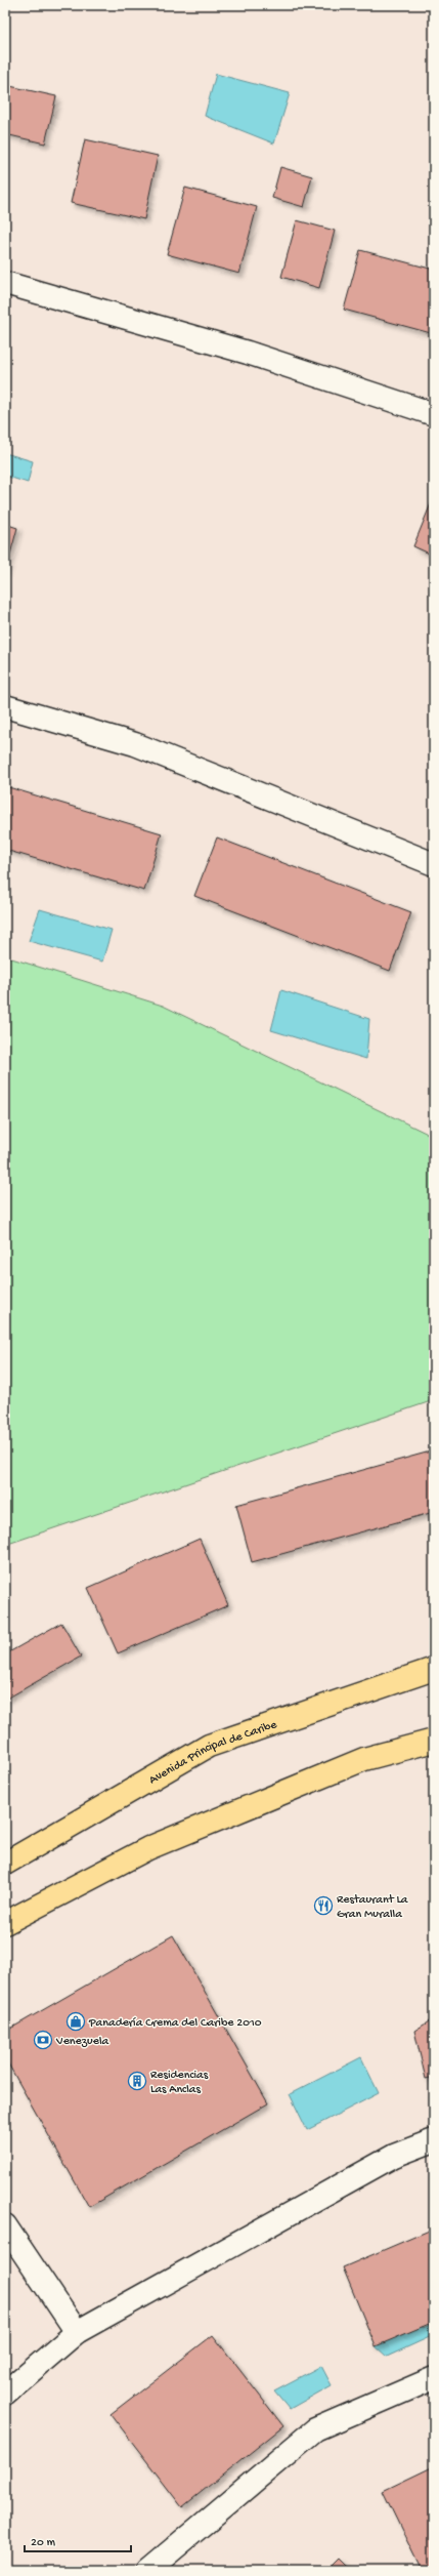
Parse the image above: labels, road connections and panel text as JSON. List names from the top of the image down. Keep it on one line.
{"streets":{"main road":["Avenida Principal de Caribe"]},"places":{"restaurant":["Restaurant La Gran Muralla"],"shop":["Panadería Crema del Caribe 2010"],"bank":["Venezuela"],"building":["Residencias Las Anclas"]},"scale_bar":"20 m"}
